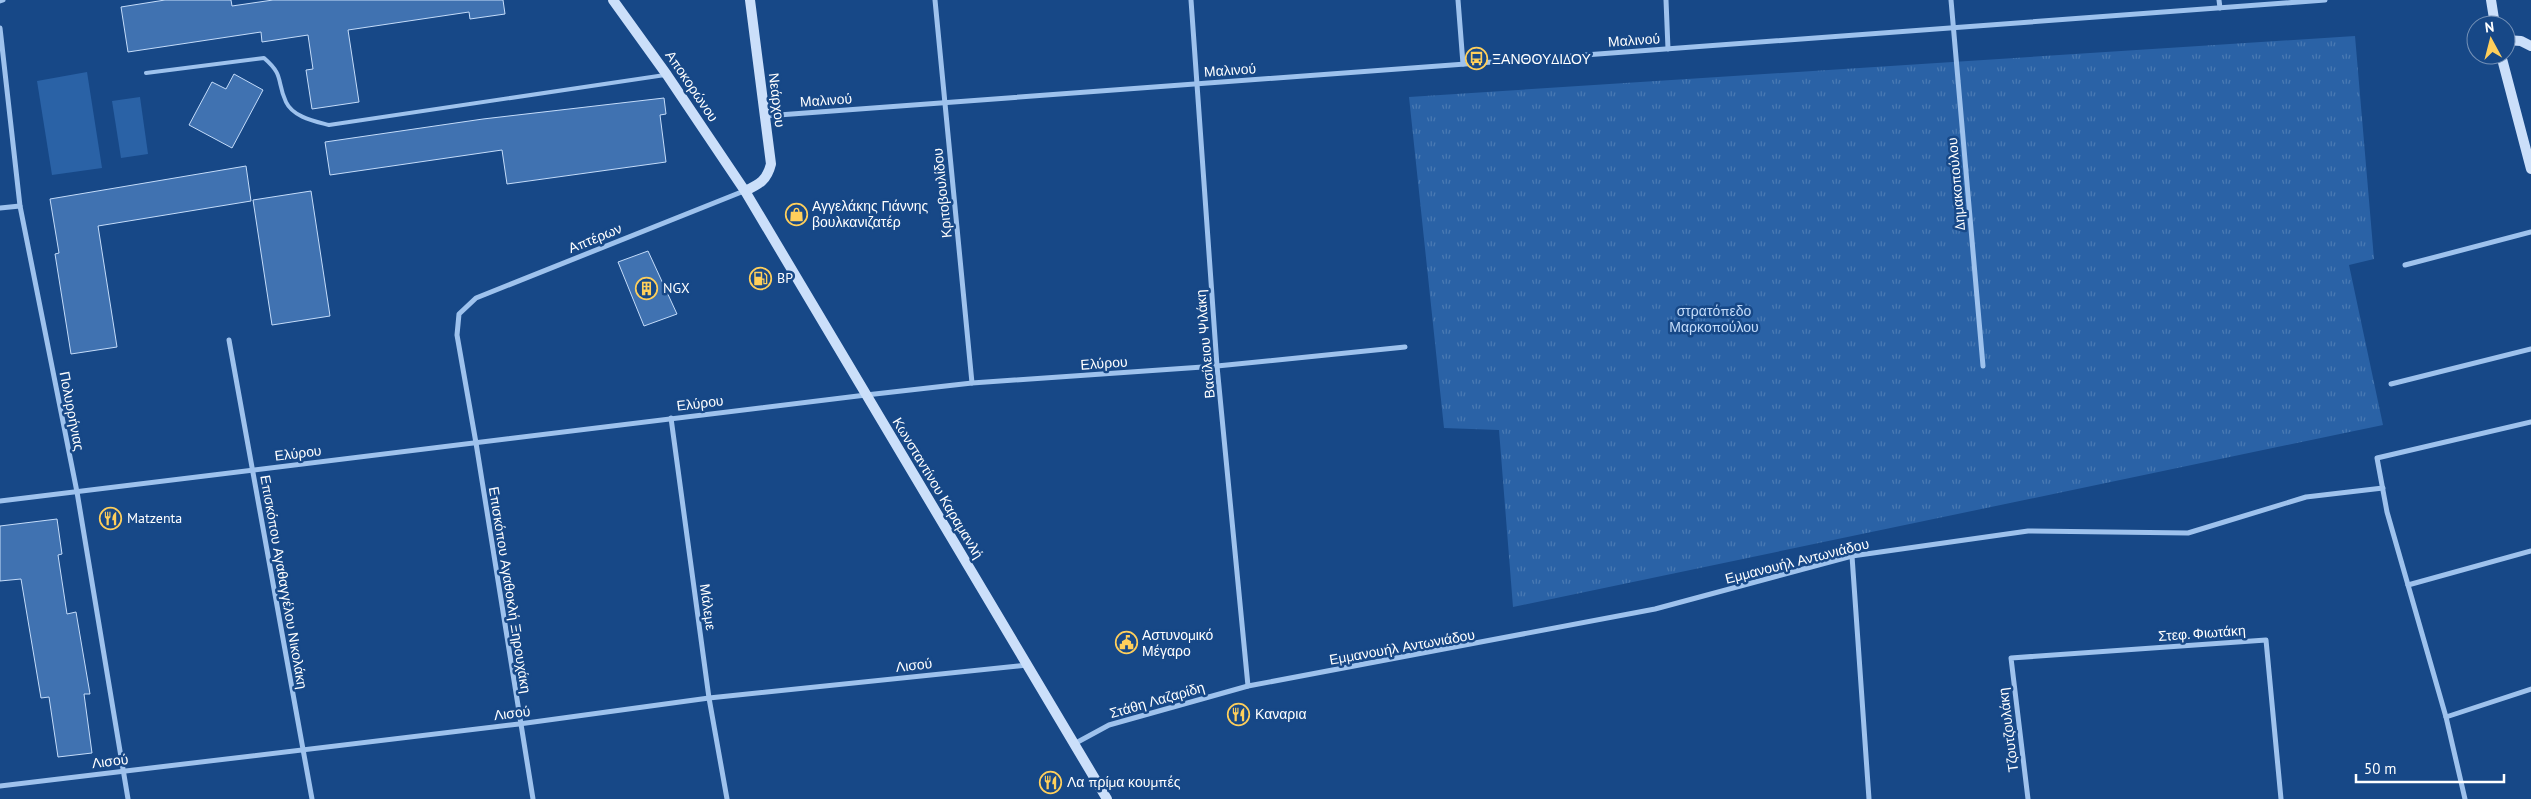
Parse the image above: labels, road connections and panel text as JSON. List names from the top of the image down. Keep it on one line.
{"streets":{"main road":["Αποκορώνου","Νεάρχου","Κωνσταντίνου Καραμανλή"],"street":["Μαλινού","Δημακοπούλου","Κριτοβουλίδου","Απτέρων","Βασίλειου Ψιλάκη","Ελύρου","Πολυρρήνιας","Εμμανουήλ Αντωνιάδου","Επισκόπου Αγαθαγγέλου Νικολάκη","Επισκόπου Αγαθοκλή Ξηρουχάκη","Μάλεμε","Στεφ. Φιωτάκη","Λισού","Στάθη Λαζαρίδη","Τζουτζουλάκη"]},"crossings":[["Μαλινού","Νεάρχου"],["Μαλινού","Δημακοπούλου"],["Μαλινού","Κριτοβουλίδου"],["Μαλινού","Βασίλειου Ψιλάκη"],["Αποκορώνου","Νεάρχου"],["Αποκορώνου","Απτέρων"],["Αποκορώνου","Κωνσταντίνου Καραμανλή"],["Νεάρχου","Απτέρων"],["Νεάρχου","Κωνσταντίνου Καραμανλή"],["Κριτοβουλίδου","Ελύρου"],["Απτέρων","Κωνσταντίνου Καραμανλή"],["Απτέρων","Επισκόπου Αγαθοκλή Ξηρουχάκη"],["Βασίλειου Ψιλάκη","Ελύρου"],["Βασίλειου Ψιλάκη","Εμμανουήλ Αντωνιάδου"],["Βασίλειου Ψιλάκη","Στάθη Λαζαρίδη"],["Ελύρου","Πολυρρήνιας"],["Ελύρου","Κωνσταντίνου Καραμανλή"],["Ελύρου","Επισκόπου Αγαθαγγέλου Νικολάκη"],["Ελύρου","Επισκόπου Αγαθοκλή Ξηρουχάκη"],["Ελύρου","Μάλεμε"],["Πολυρρήνιας","Λισού"],["Κωνσταντίνου Καραμανλή","Λισού"],["Κωνσταντίνου Καραμανλή","Στάθη Λαζαρίδη"],["Εμμανουήλ Αντωνιάδου","Στάθη Λαζαρίδη"],["Επισκόπου Αγαθαγγέλου Νικολάκη","Λισού"],["Επισκόπου Αγαθοκλή Ξηρουχάκη","Λισού"],["Μάλεμε","Λισού"],["Στεφ. Φιωτάκη","Τζουτζουλάκη"]],"parks":["στρατόπεδο Μαρκοπούλου"],"places":{"bus stop":["ΞΑΝΘΟΥΔΙΔΟΥ"],"shop":["Αγγελάκης Γιάννης βουλκανιζατέρ"],"fuel station":["BP"],"building":["NGX"],"restaurant":["Matzenta","Καναρια","Λα πρίμα κουμπές"],"public building":["Αστυνομικό Μέγαρο"]},"scale_bar":"50 m","north":"top"}
